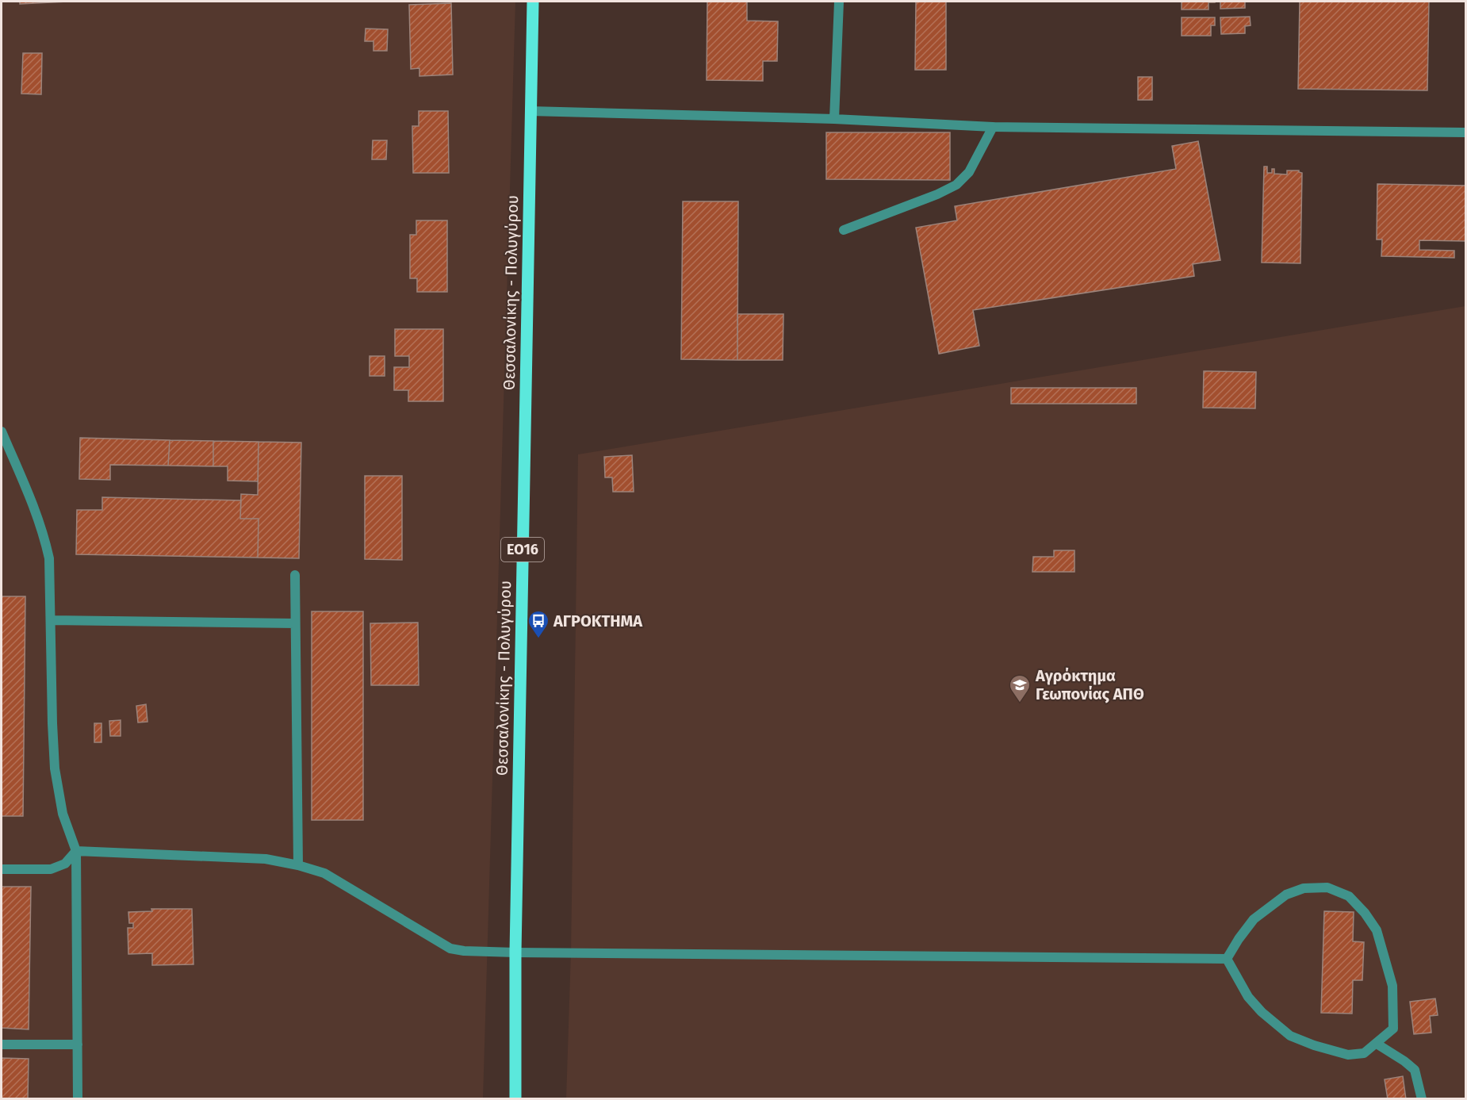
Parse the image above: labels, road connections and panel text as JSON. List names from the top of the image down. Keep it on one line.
{"streets":{"main road":["Θεσσαλονίκης - Πολυγύρου","ΕΟ16"]},"places":{"bus stop":["ΑΓΡΟΚΤΗΜΑ"],"school or university":["Αγρόκτημα Γεωπονίας ΑΠΘ"]}}
